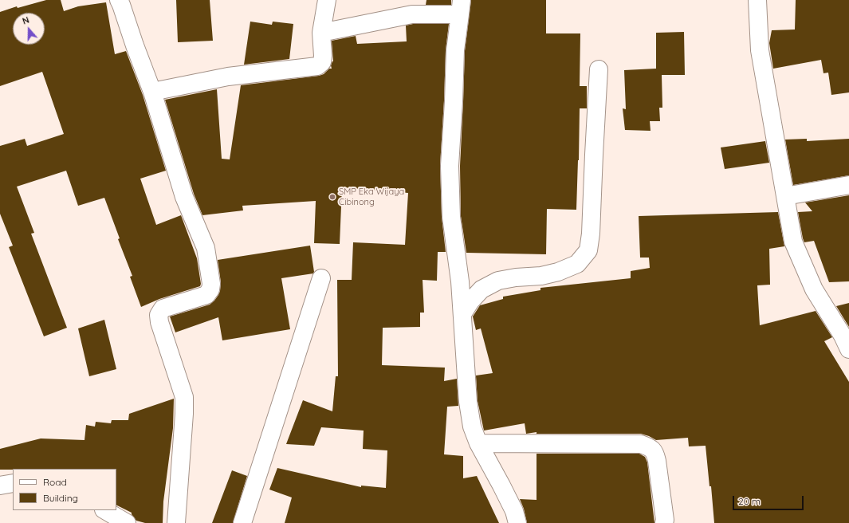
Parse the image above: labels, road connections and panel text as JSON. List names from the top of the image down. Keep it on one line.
{"places":["SMP Eka Wijaya Cibinong"],"legend":["Road","Building"],"scale_bar":"20 m","north":"top"}
